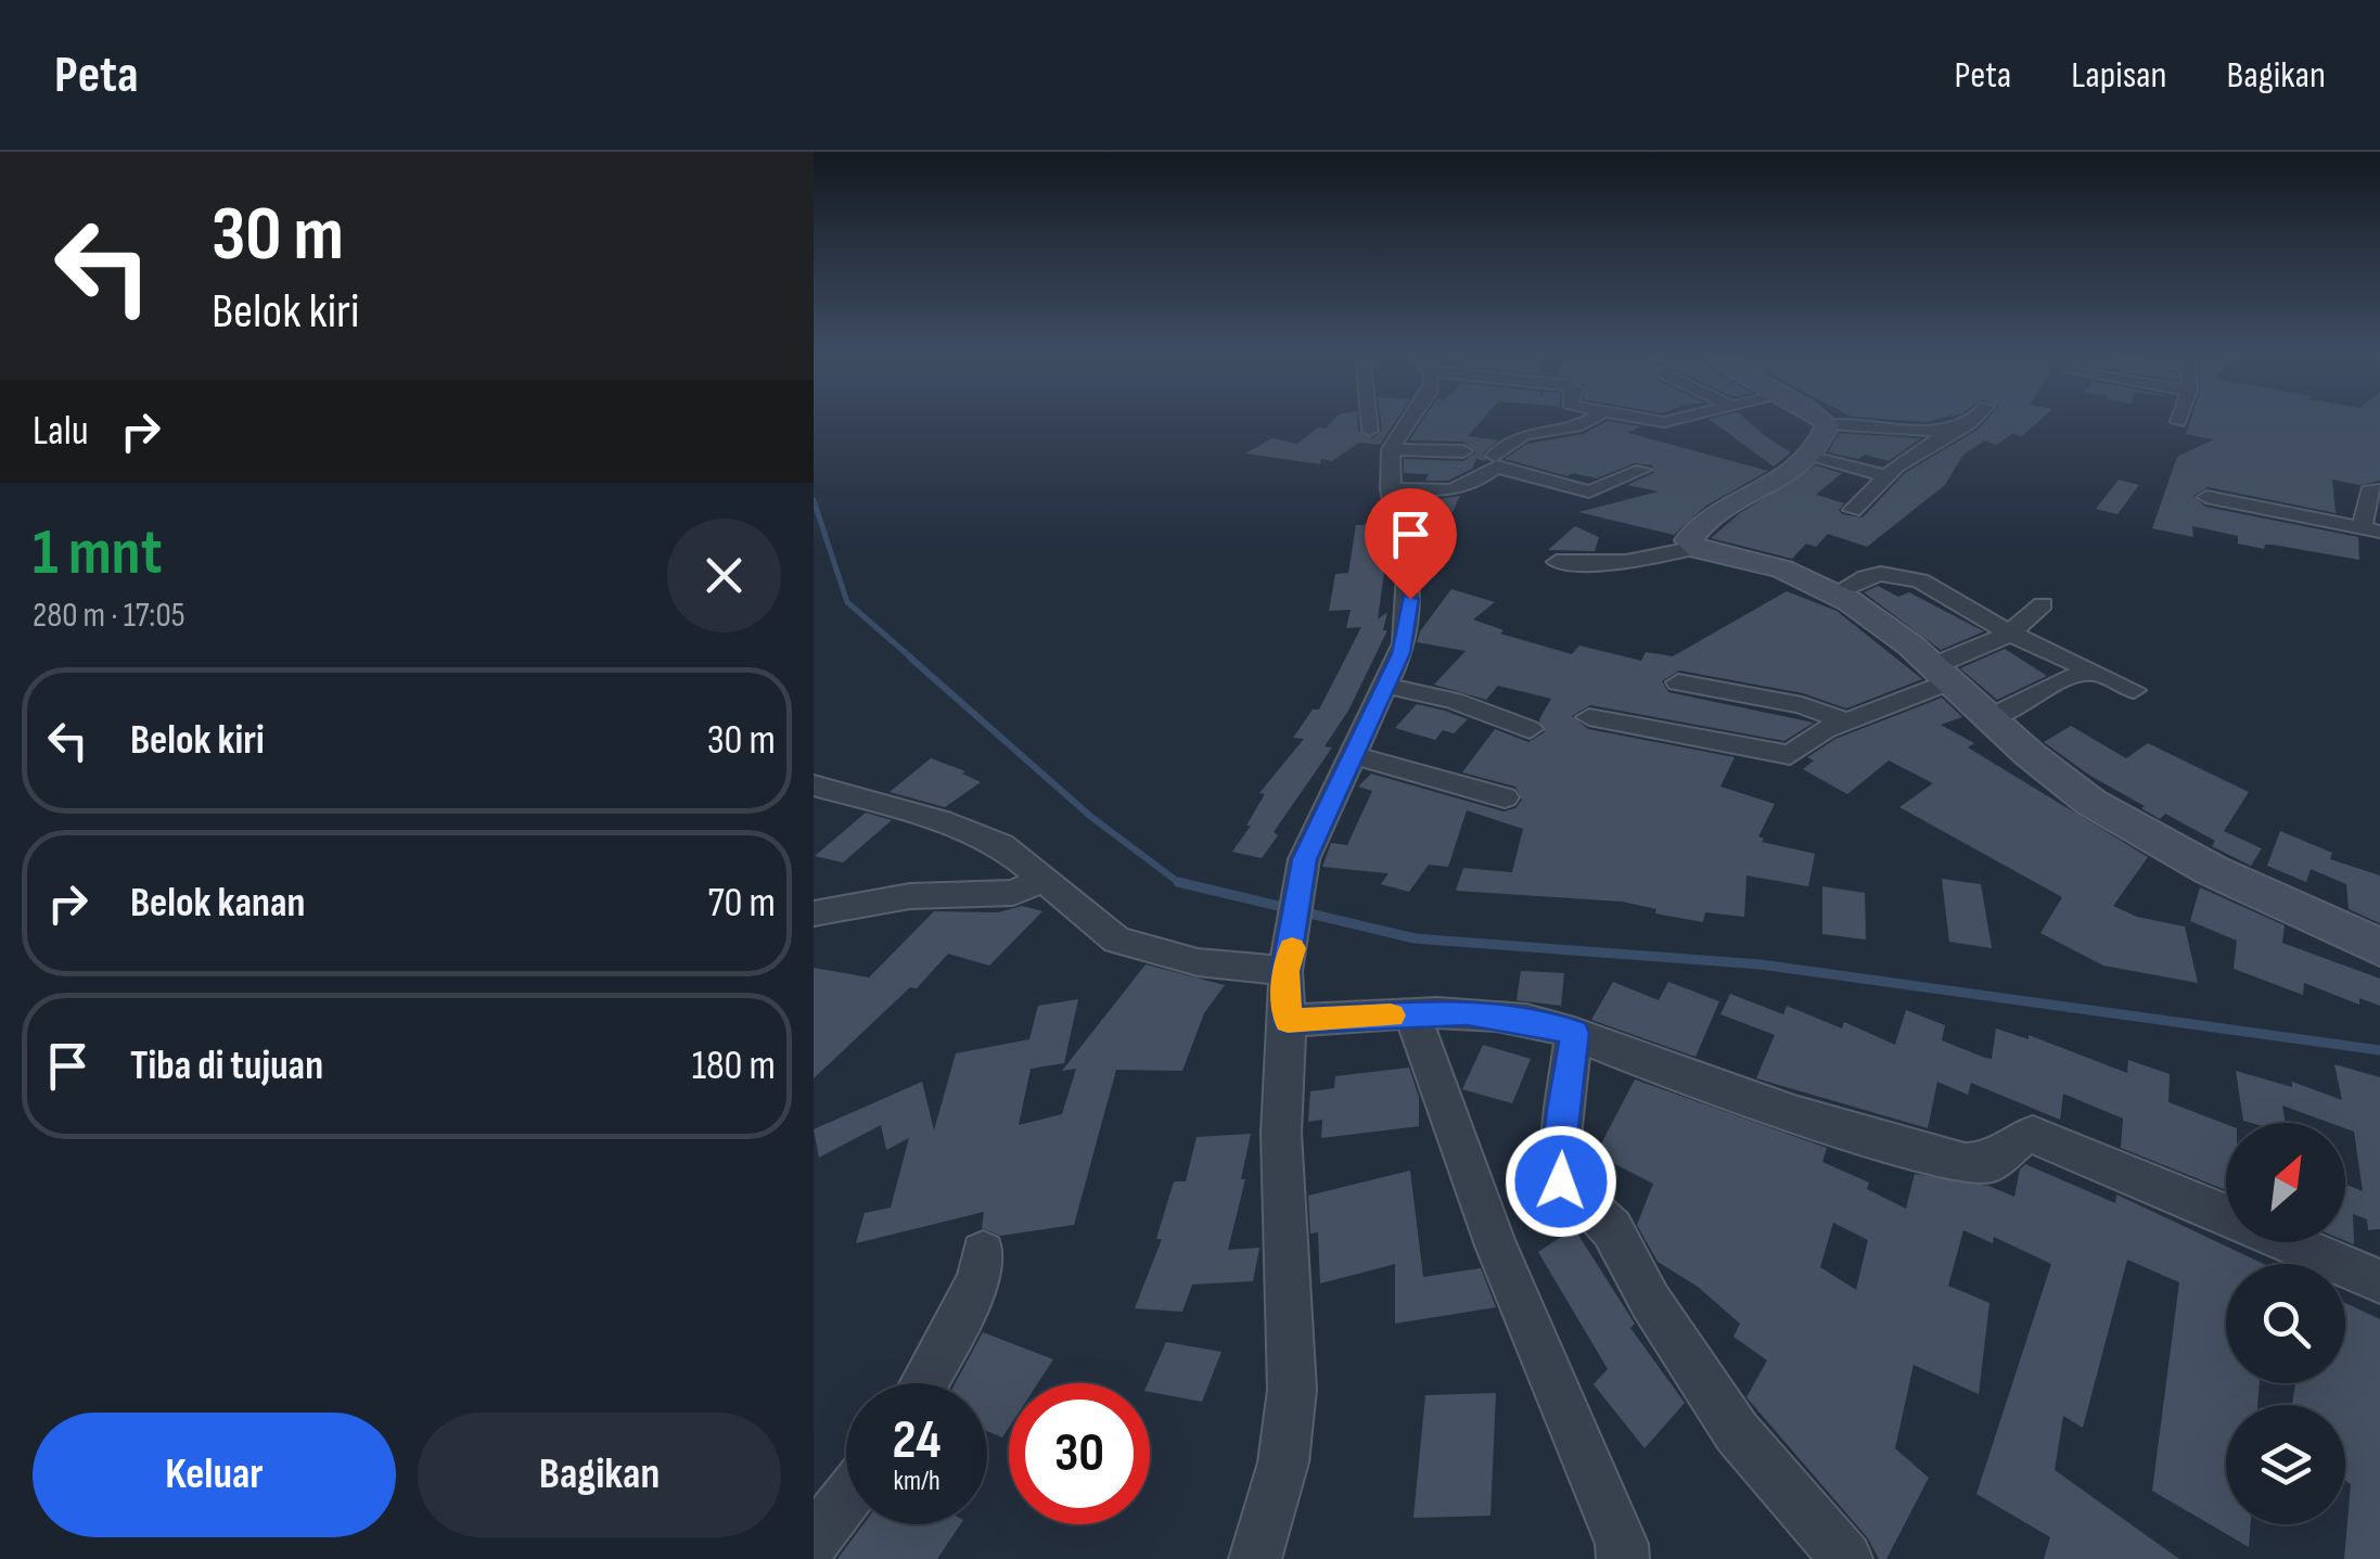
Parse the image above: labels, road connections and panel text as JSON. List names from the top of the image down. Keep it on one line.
{"north":"top right","page":{"header":"Peta","nav":["Peta","Lapisan","Bagikan"],"turn":["30 m","Belok kiri"],"then":"Lalu","heading":["1 mnt","280 m · 17:05"],"list":[{"name":"Belok kiri","value":"30 m"},{"name":"Belok kanan","value":"70 m"},{"name":"Tiba di tujuan","value":"180 m"}],"speed":"24 km/h","limit":"30","buttons":["Keluar","Bagikan"]}}
